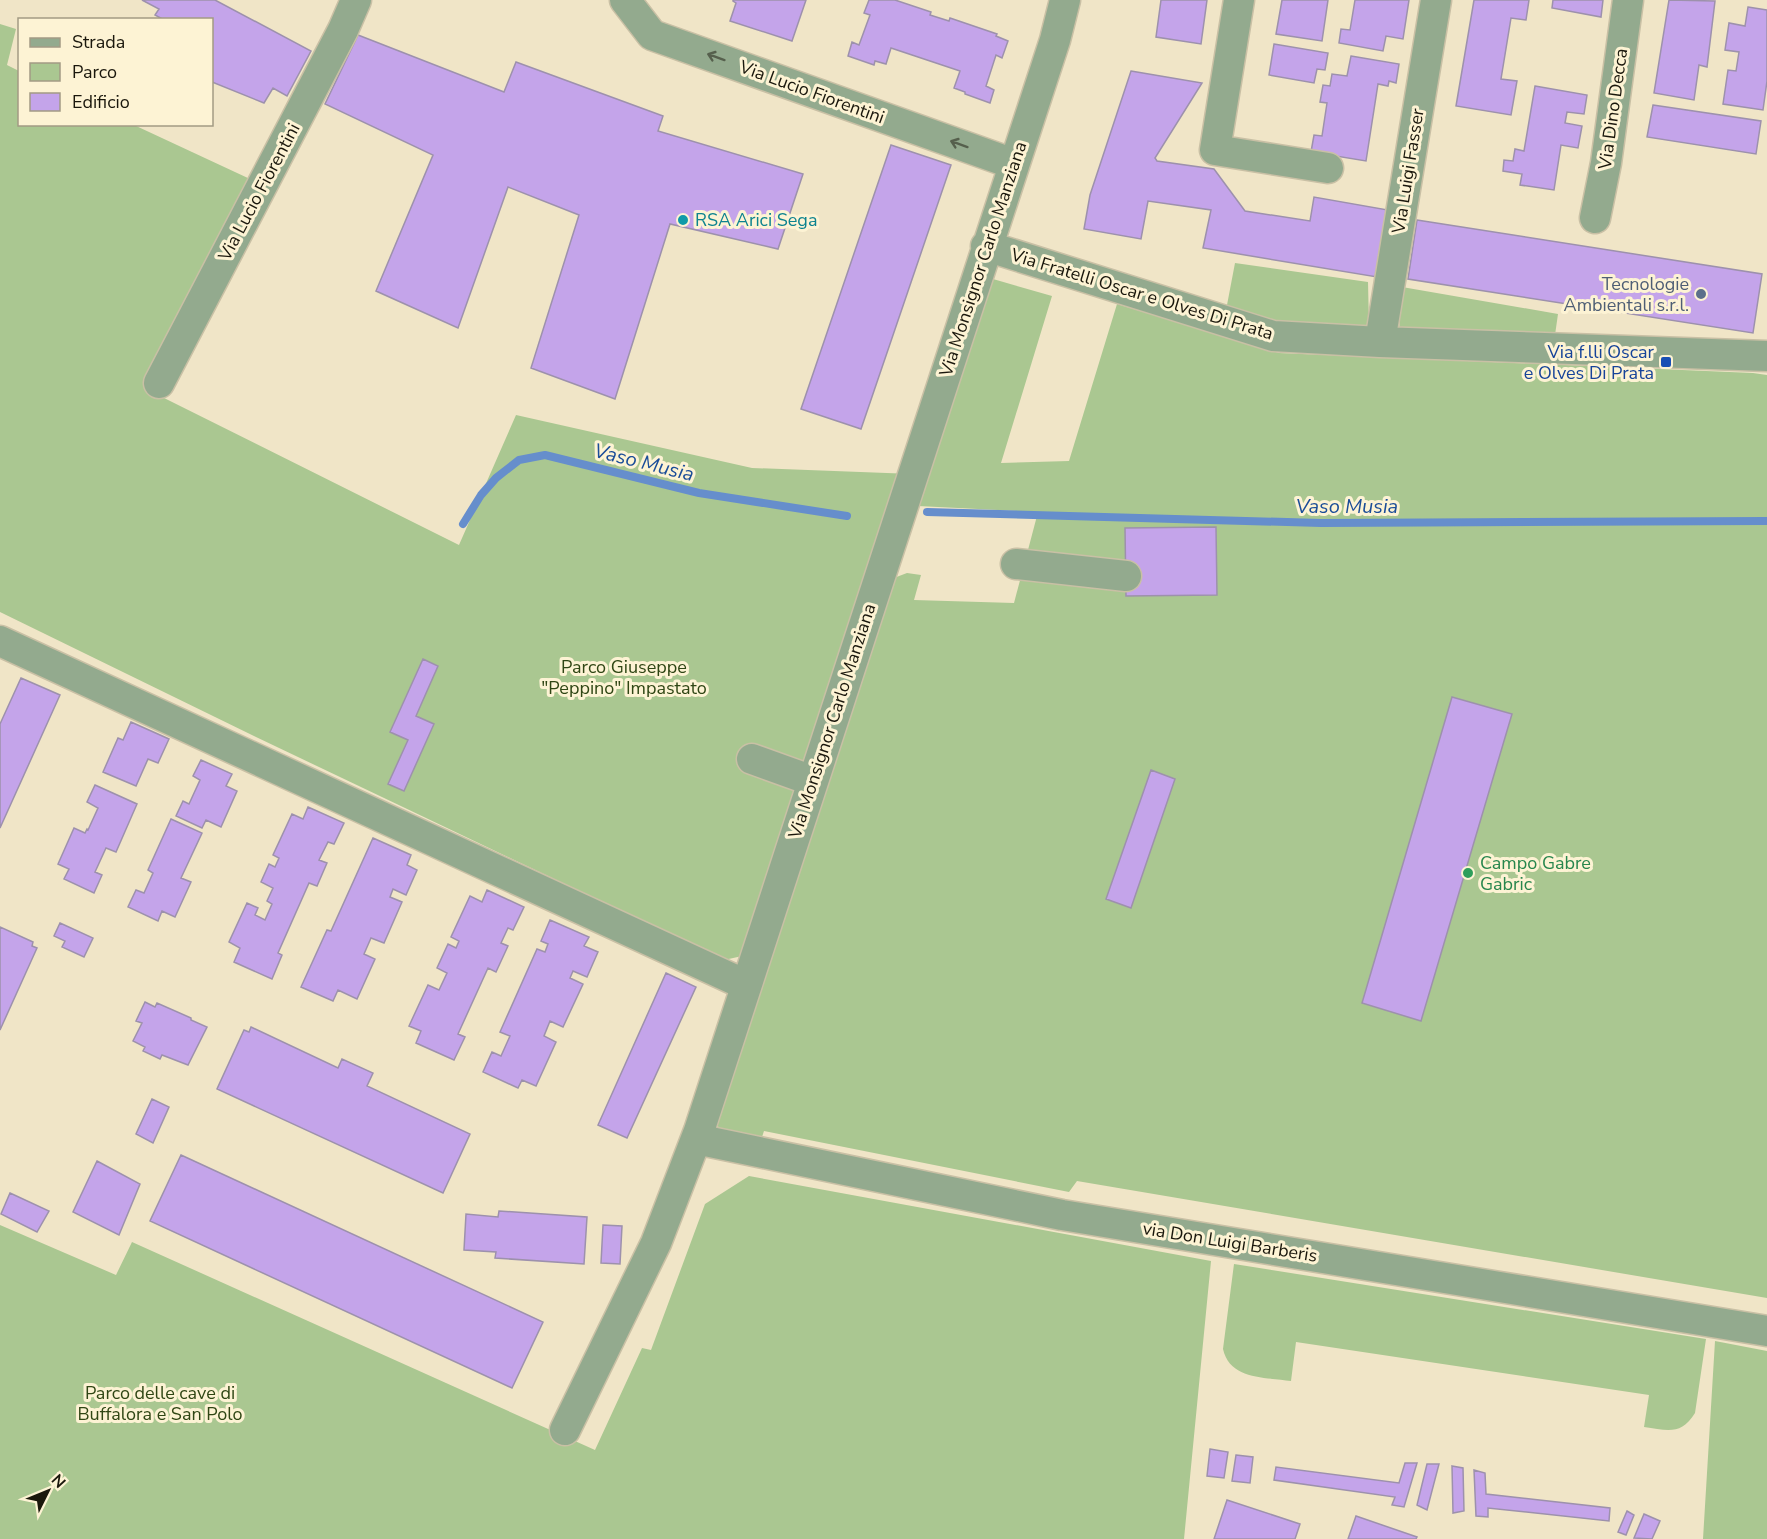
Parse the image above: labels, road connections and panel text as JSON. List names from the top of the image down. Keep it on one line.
{"streets":{"street":["Via Lucio Fiorentini","Via Dino Decca","Via Luigi Fasser","Via Monsignor Carlo Manziana","Via Fratelli Oscar e Olves Di Prata","via Don Luigi Barberis"]},"crossings":[["Via Lucio Fiorentini","Via Monsignor Carlo Manziana"],["Via Luigi Fasser","Via Fratelli Oscar e Olves Di Prata"],["Via Monsignor Carlo Manziana","Via Fratelli Oscar e Olves Di Prata"],["Via Monsignor Carlo Manziana","via Don Luigi Barberis"]],"one_way":["Via Lucio Fiorentini"],"water":["Vaso Musia"],"parks":["Parco Giuseppe \"Peppino\" Impastato","Parco delle cave di Buffalora e San Polo"],"places":{"other":["RSA Arici Sega","Tecnologie Ambientali s.r.l.","Campo Gabre Gabric"],"transit":["Via f.lli Oscar e Olves Di Prata"]},"legend":["Strada","Parco","Edificio"],"north":"top right"}
